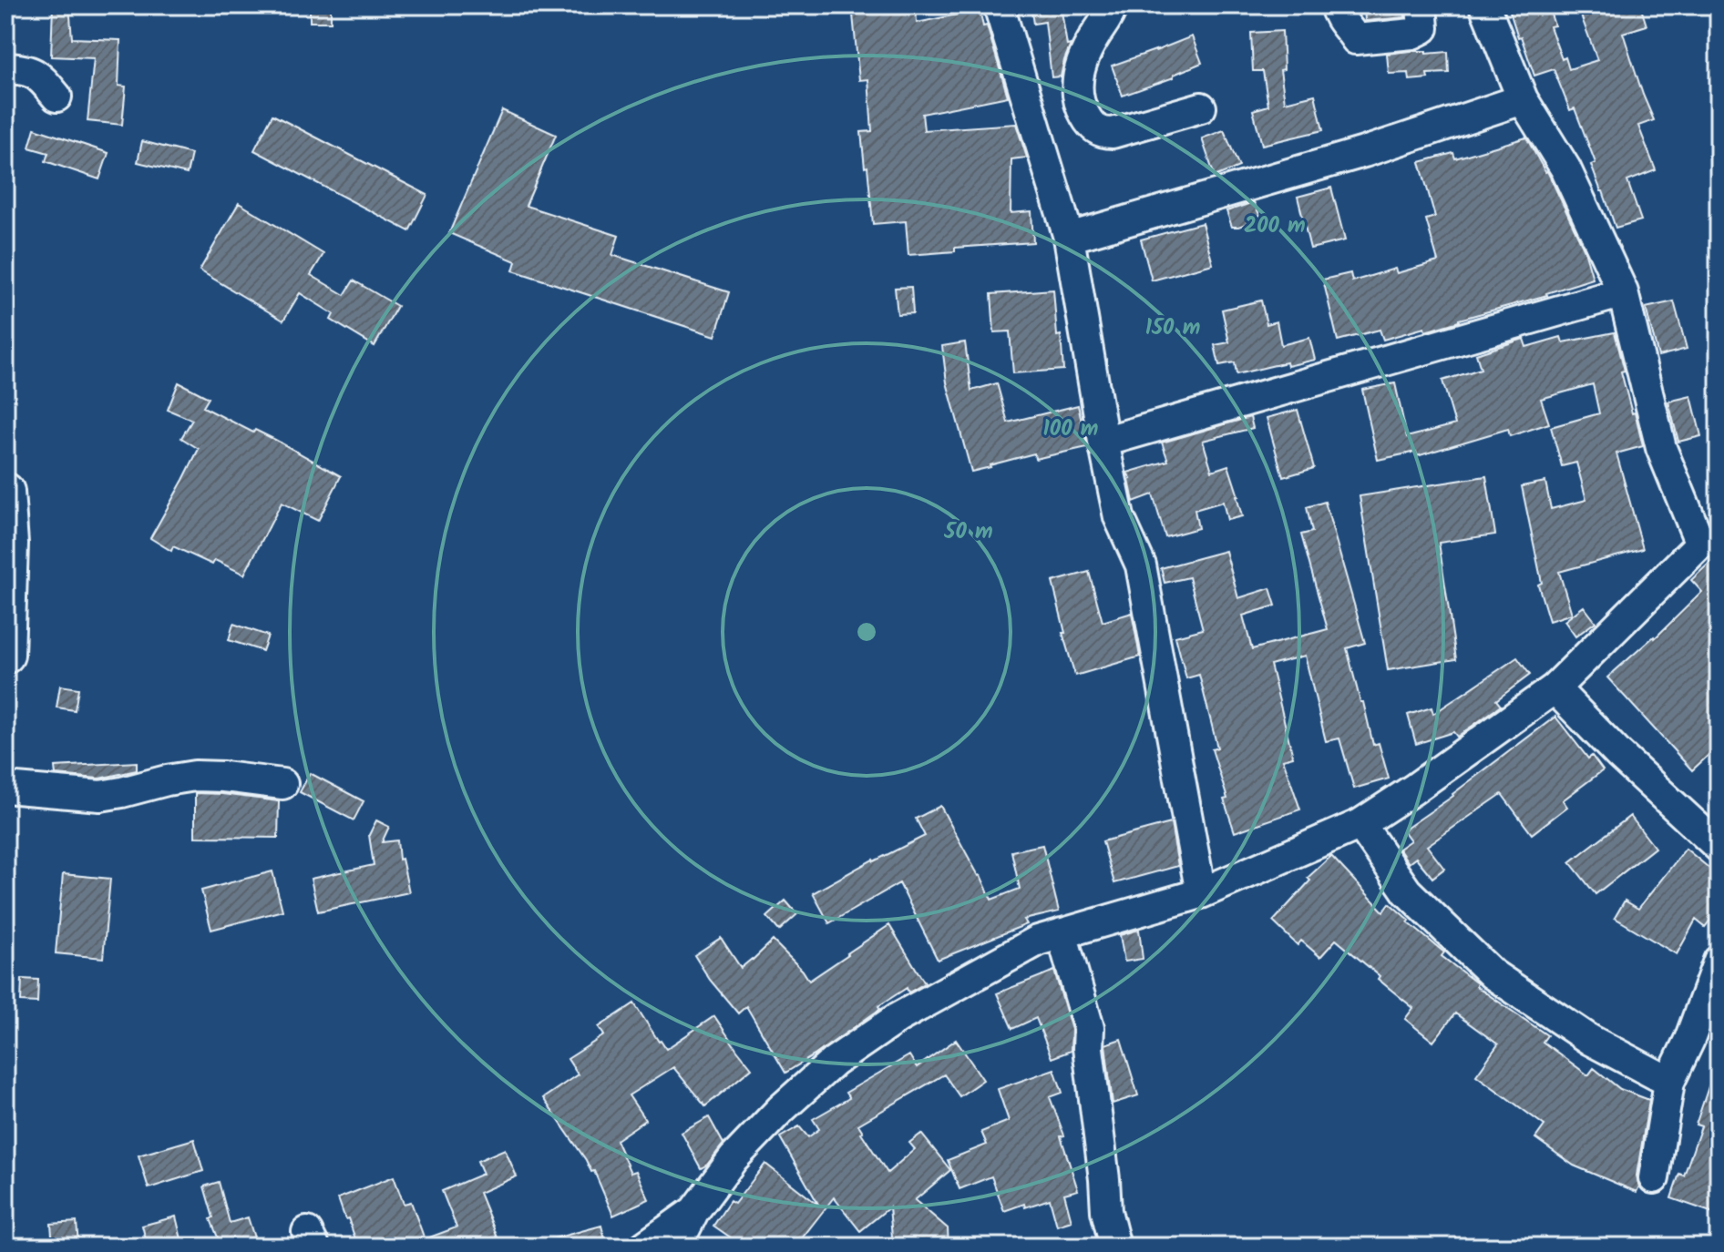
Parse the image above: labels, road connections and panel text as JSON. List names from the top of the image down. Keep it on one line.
{"rings":["200 m","150 m","100 m","50 m"]}
